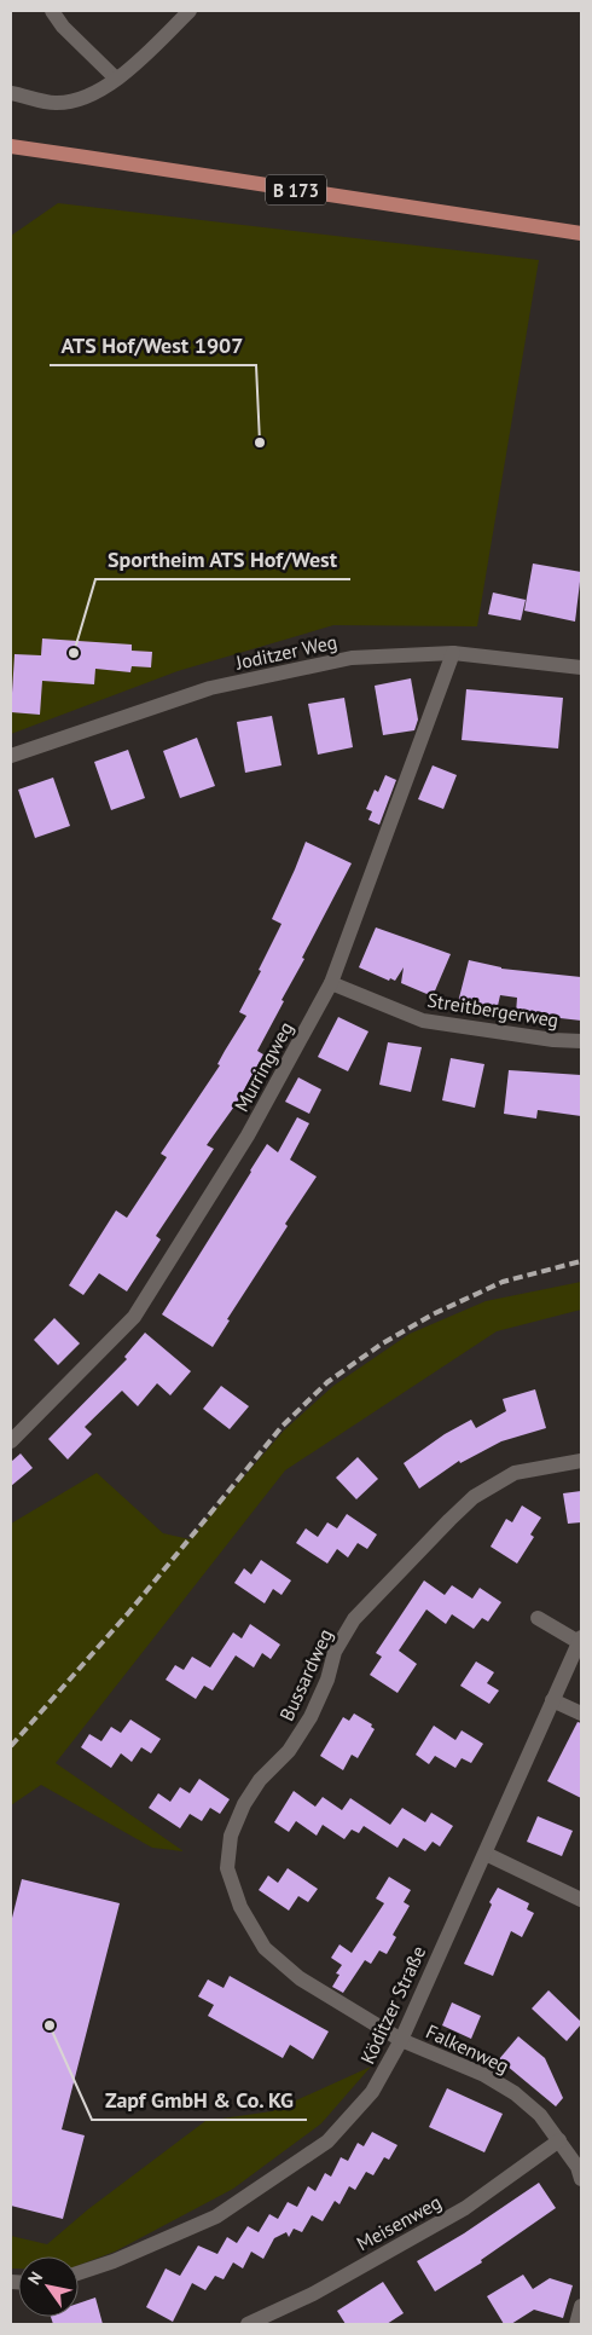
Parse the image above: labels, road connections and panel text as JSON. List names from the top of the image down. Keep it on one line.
{"streets":{"main road":["B 173"],"street":["Joditzer Weg","Streitbergerweg","Murringweg","Bussardweg","Köditzer Straße","Falkenweg","Meisenweg"]},"crossings":[["Joditzer Weg","Murringweg"],["Streitbergerweg","Murringweg"],["Bussardweg","Köditzer Straße"],["Bussardweg","Falkenweg"],["Köditzer Straße","Falkenweg"],["Falkenweg","Meisenweg"]],"places":["ATS Hof/West 1907","Sportheim ATS Hof/West","Zapf GmbH & Co. KG"],"north":"top left"}
